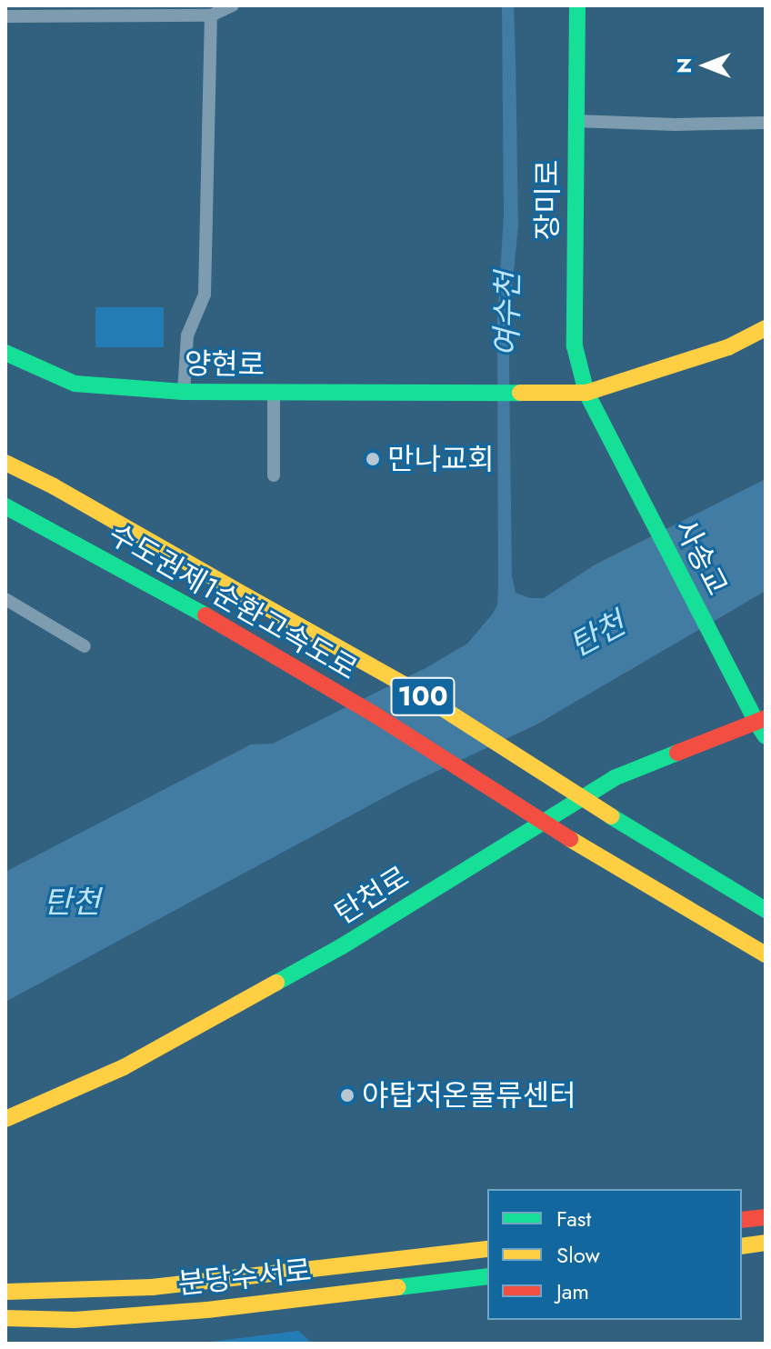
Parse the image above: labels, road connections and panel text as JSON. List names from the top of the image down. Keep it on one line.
{"streets":{"main road":["장미로","양현로","사송교","수도권제1순환고속도로","100","탄천로","분당수서로"]},"crossings":[["장미로","양현로"],["장미로","사송교"],["사송교","탄천로"]],"water":["여수천","탄천"],"places":["만나교회","야탑저온물류센터"],"legend":["Fast","Slow","Jam"],"north":"left"}
